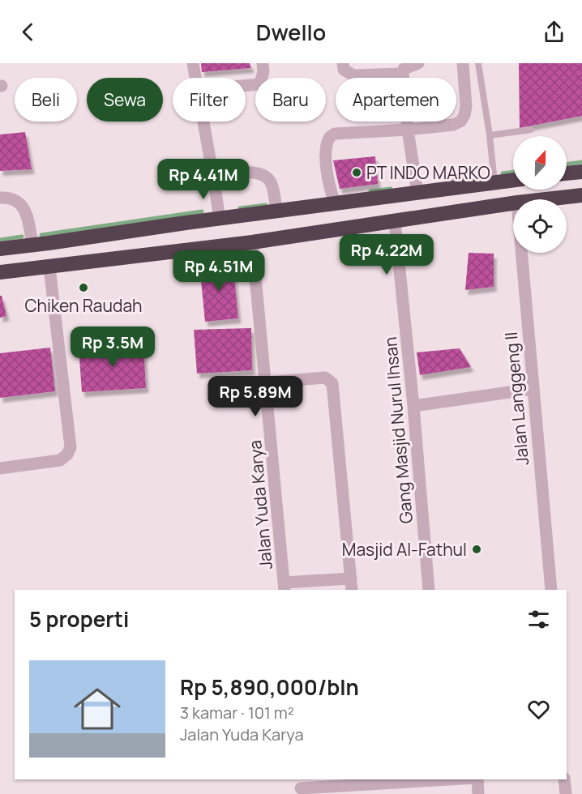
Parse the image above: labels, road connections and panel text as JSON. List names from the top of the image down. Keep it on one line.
{"streets":{"street":["Jalan Langgeng II","Gang Masjid Nurul Ihsan","Jalan Yuda Karya"]},"places":["PT INDO MARKO","Chiken Raudah","Masjid Al-Fathul"],"north":"top","page":{"header":"Dwello","chip":["Beli","Sewa","Filter","Baru","Apartemen"],"price":["Rp 4.41M","Rp 4.22M","Rp 4.51M","Rp 3.5M","Rp 5.89M"],"heading":"5 properti","list":[{"name":"Rp 5,890,000/bln","note":"3 kamar · 101 m² · Jalan Yuda Karya"}]}}
